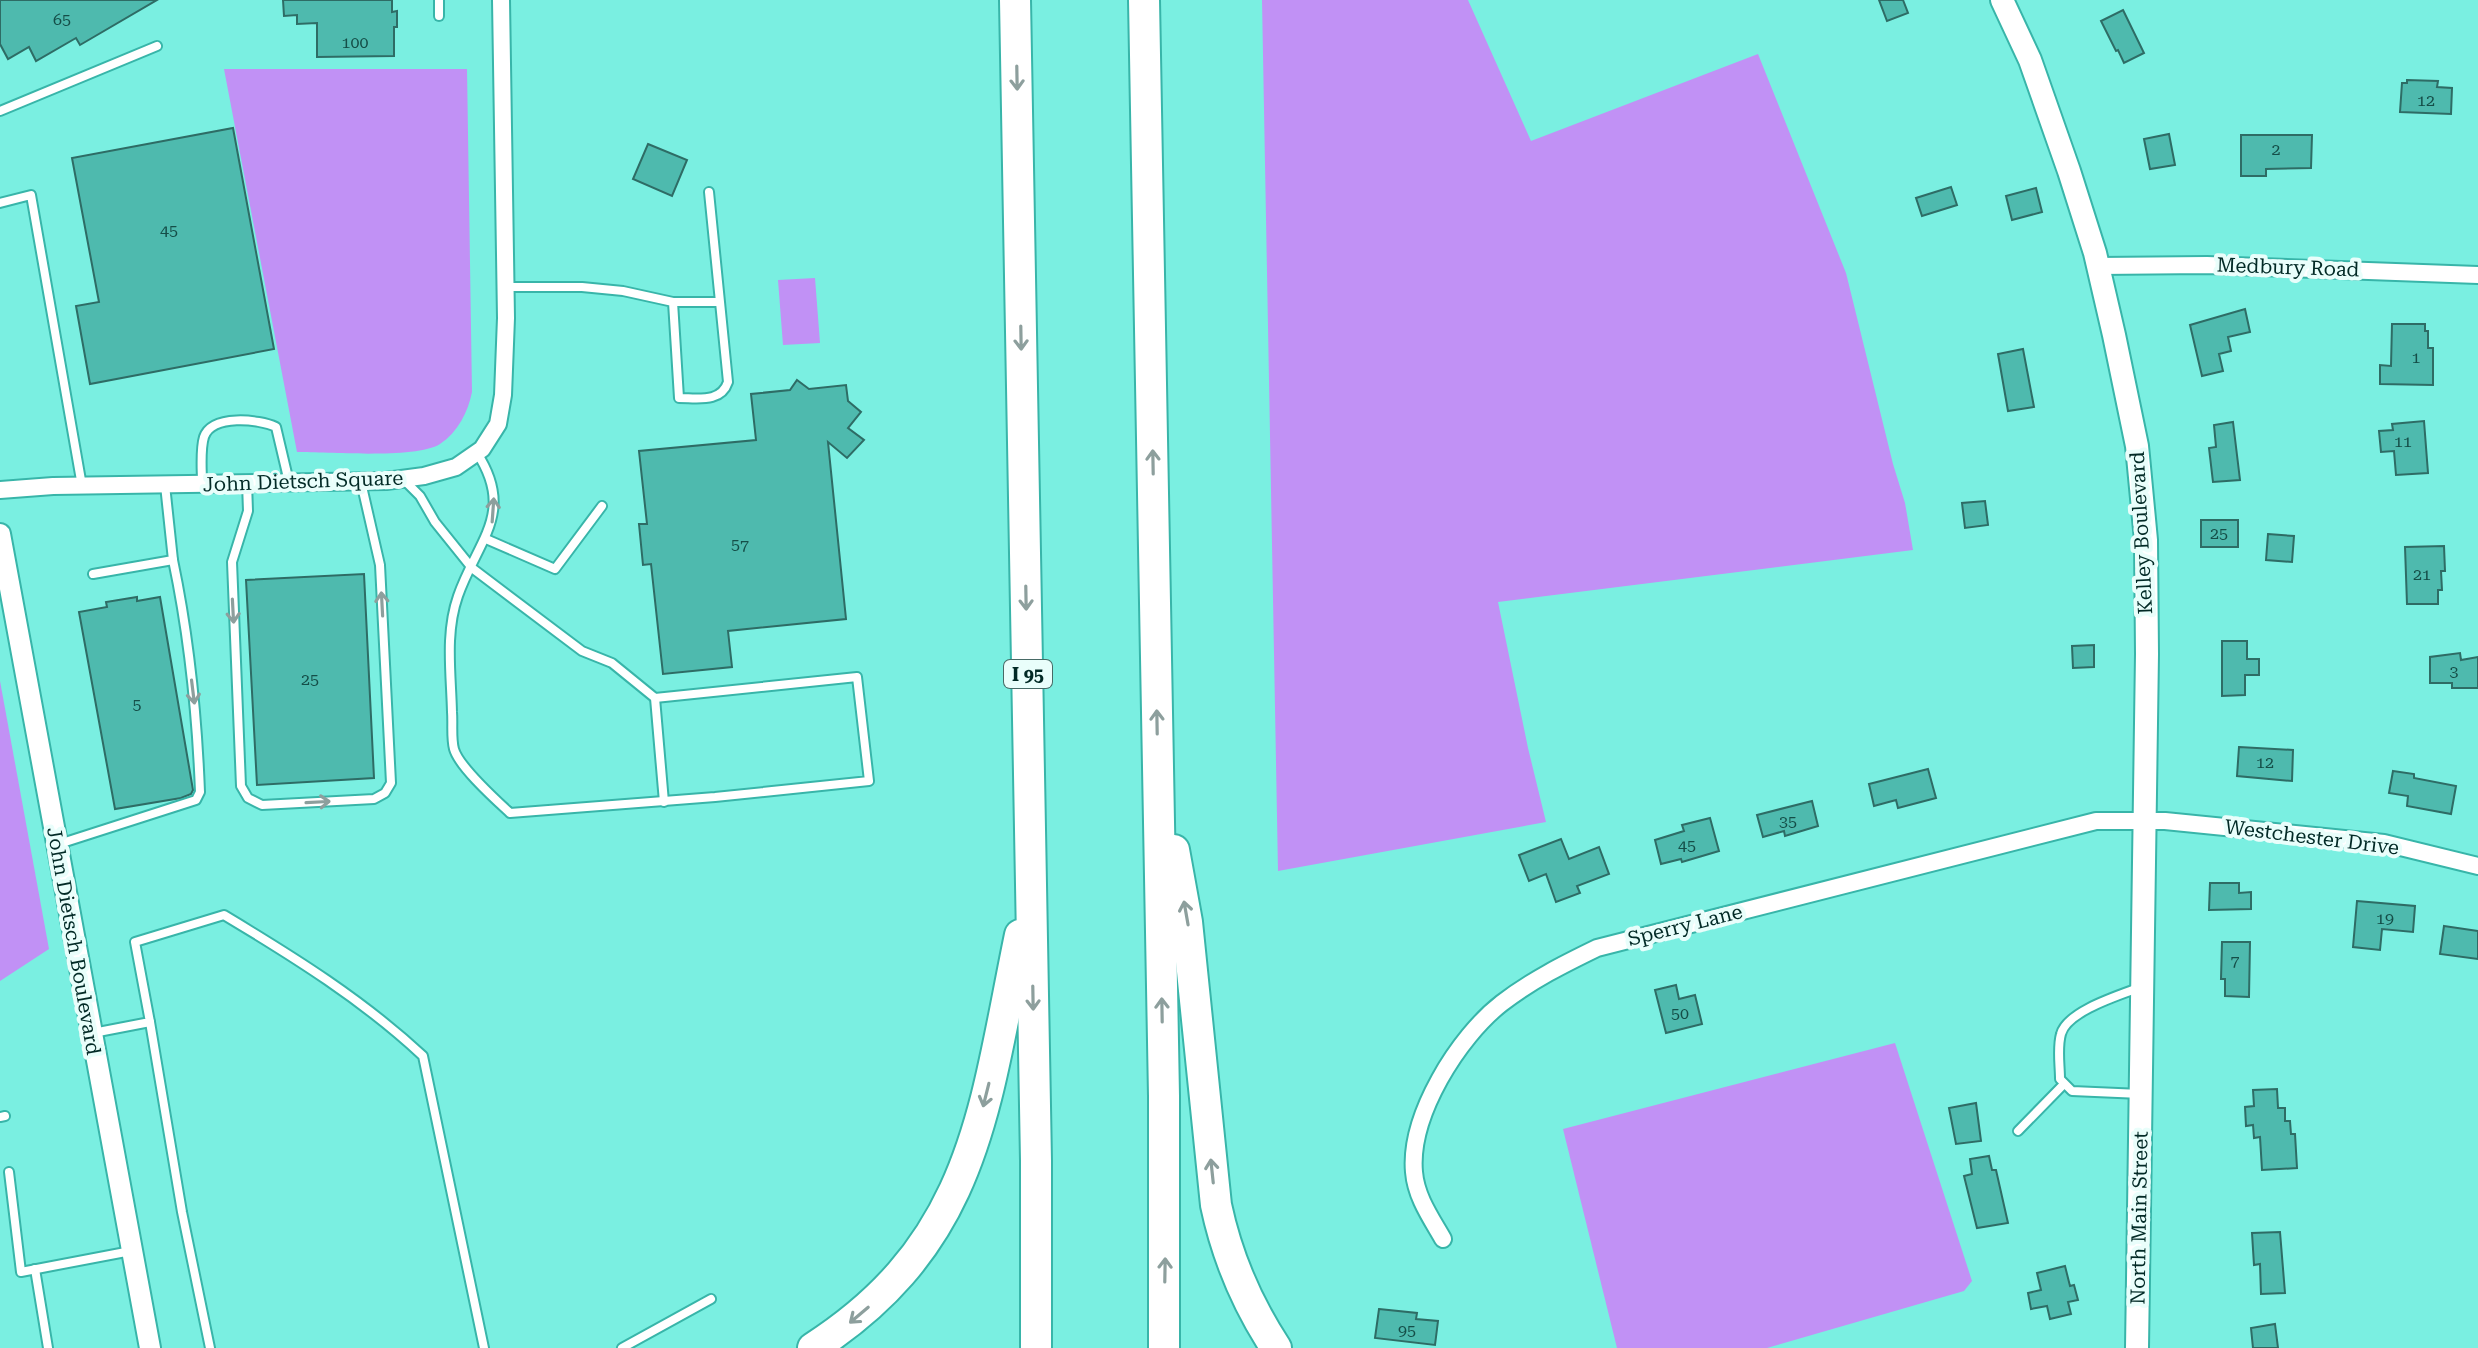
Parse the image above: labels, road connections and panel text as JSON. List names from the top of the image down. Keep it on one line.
{"streets":{"highway":["I 95"],"main road":["Kelley Boulevard","North Main Street"],"street":["Medbury Road","John Dietsch Square","Westchester Drive","Sperry Lane","John Dietsch Boulevard"]},"crossings":[["Medbury Road","Kelley Boulevard"],["Kelley Boulevard","Westchester Drive"],["Kelley Boulevard","Sperry Lane"],["Kelley Boulevard","North Main Street"],["Westchester Drive","Sperry Lane"]],"house_numbers":["65","100","12","2","45","1","11","25","57","21","3","25","5","12","35","45","19","7","50","95"]}
